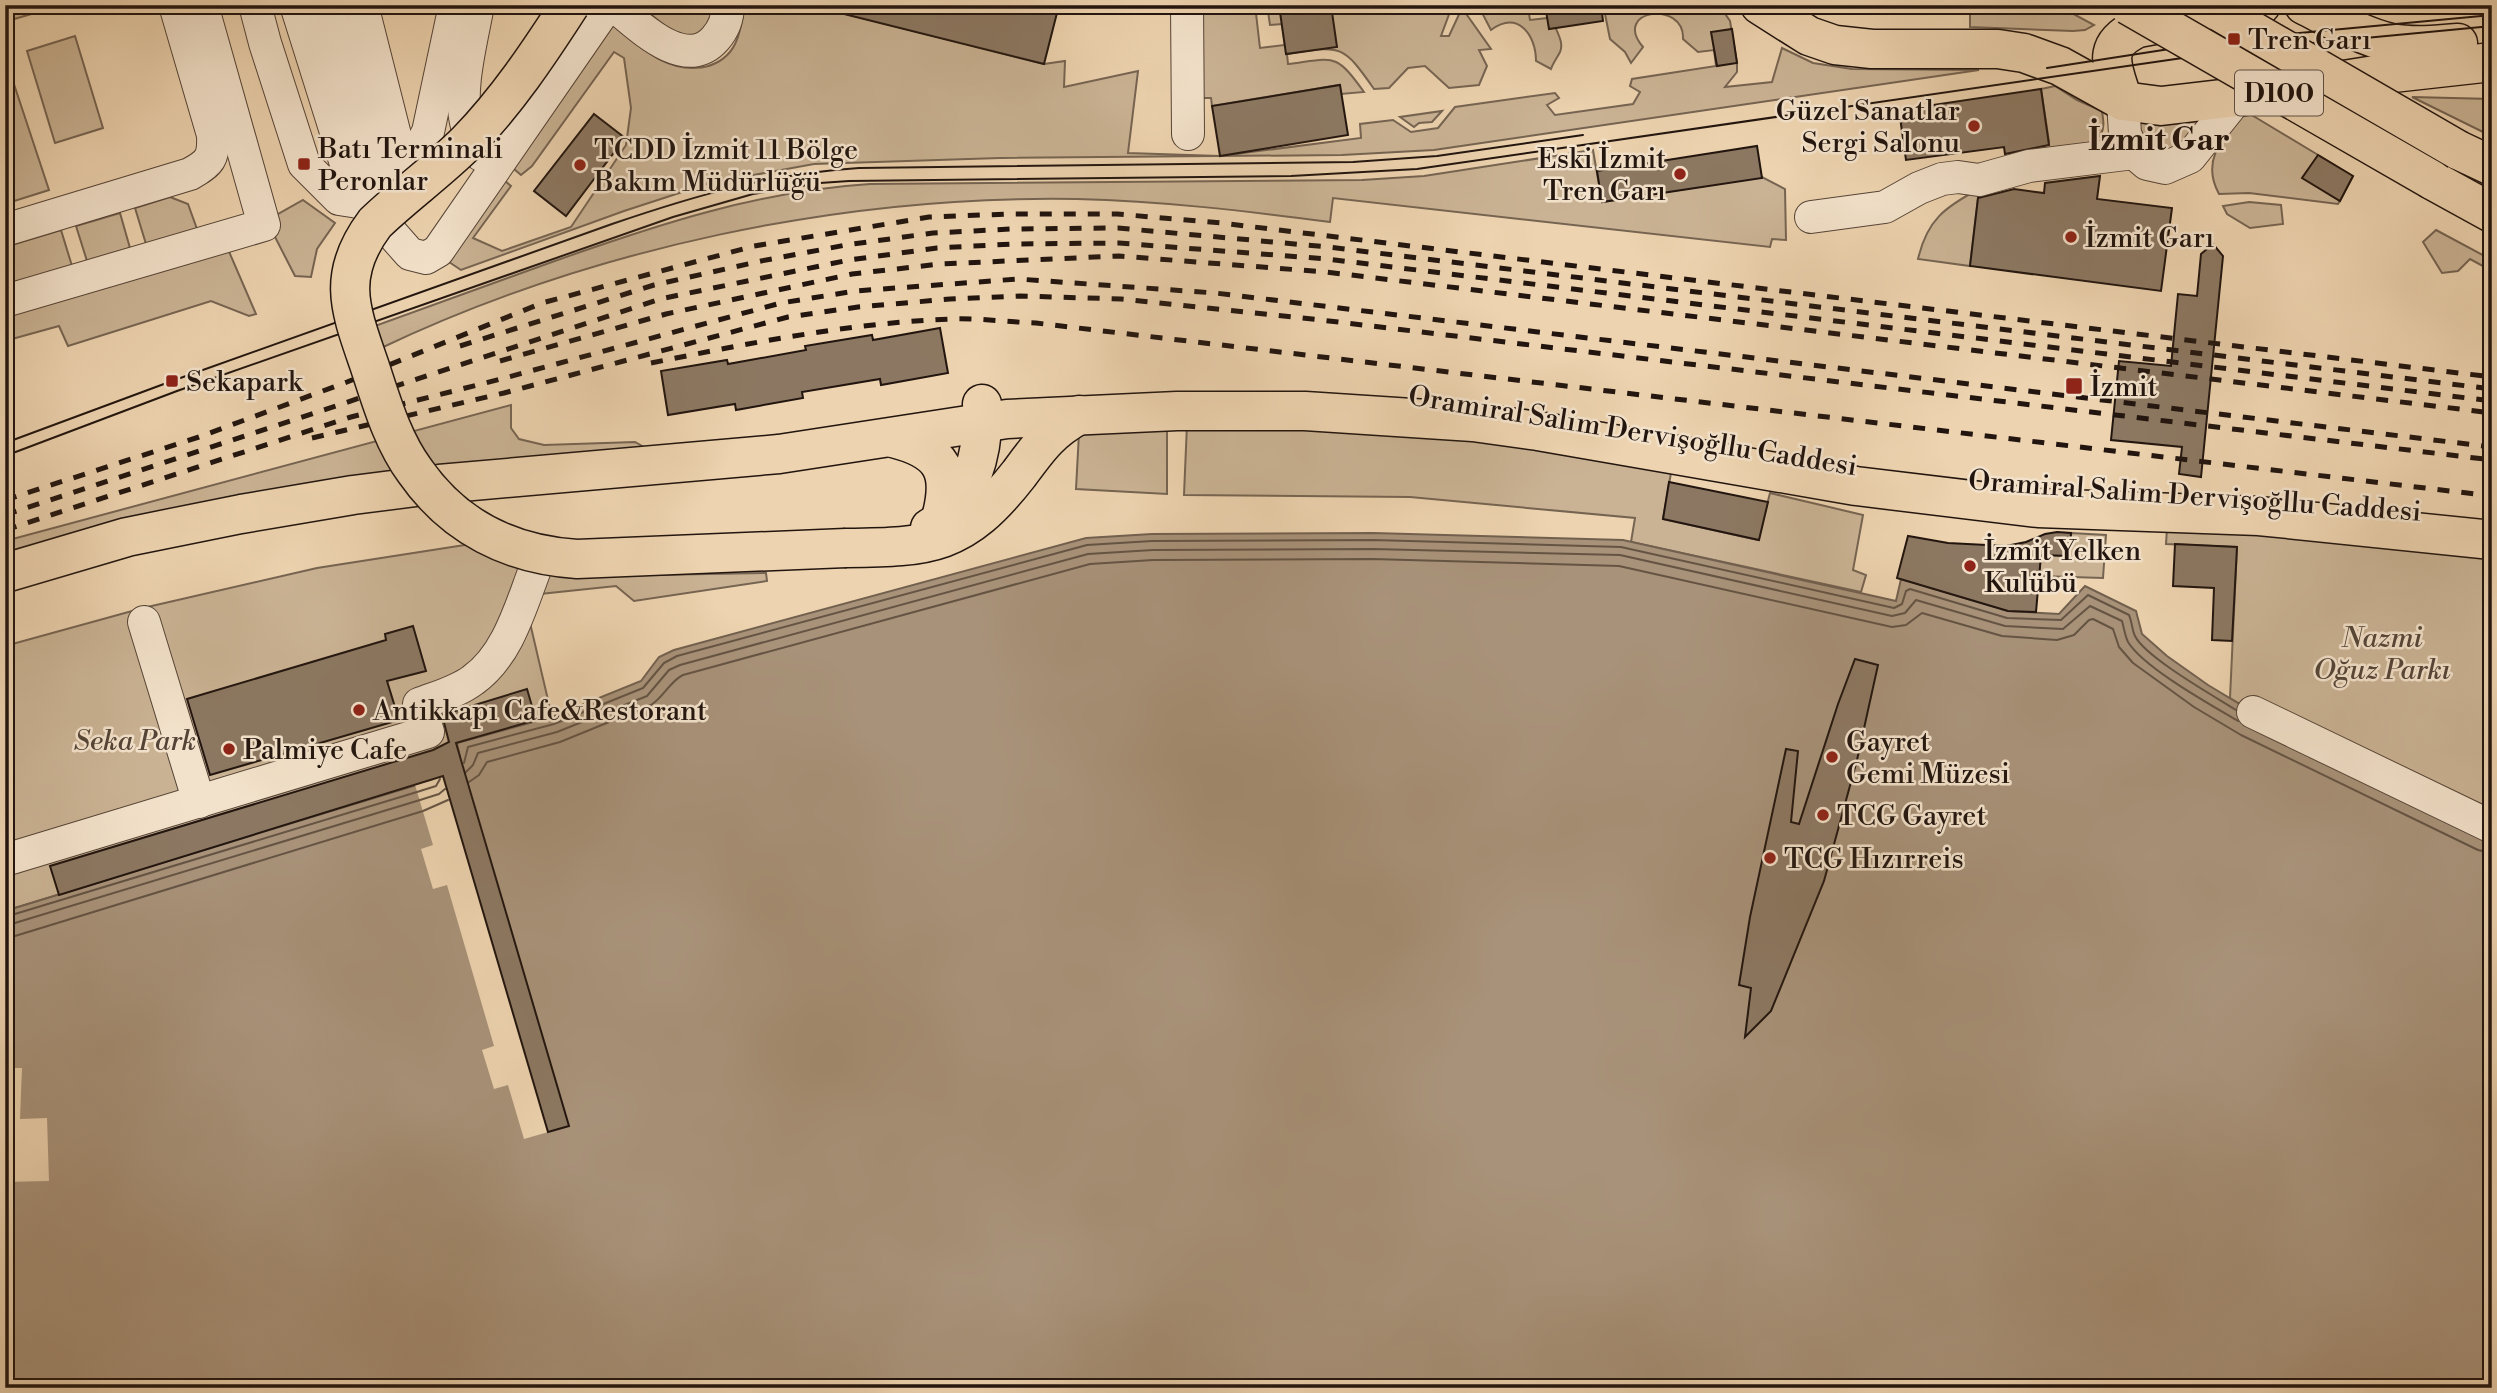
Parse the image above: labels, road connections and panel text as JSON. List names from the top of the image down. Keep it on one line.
{"streets":{"main road":["D100","Oramiral Salim Dervişoğllu Caddesi"]},"districts":["İzmit Gar"],"parks":["Nazmi Oğuz Parkı","Seka Park"],"places":{"transit":["Tren Garı","Batı Terminali Peronlar","Sekapark","İzmit"],"other":["Güzel Sanatlar Sergi Salonu","TCDD İzmit 11 Bölge Bakım Müdürlüğü","Eski İzmit Tren Garı","İzmit Garı","İzmit Yelken Kulübü","Antikkapı Cafe&Restorant","Palmiye Cafe","Gayret Gemi Müzesi","TCG Gayret","TCG Hızırreis"]}}
